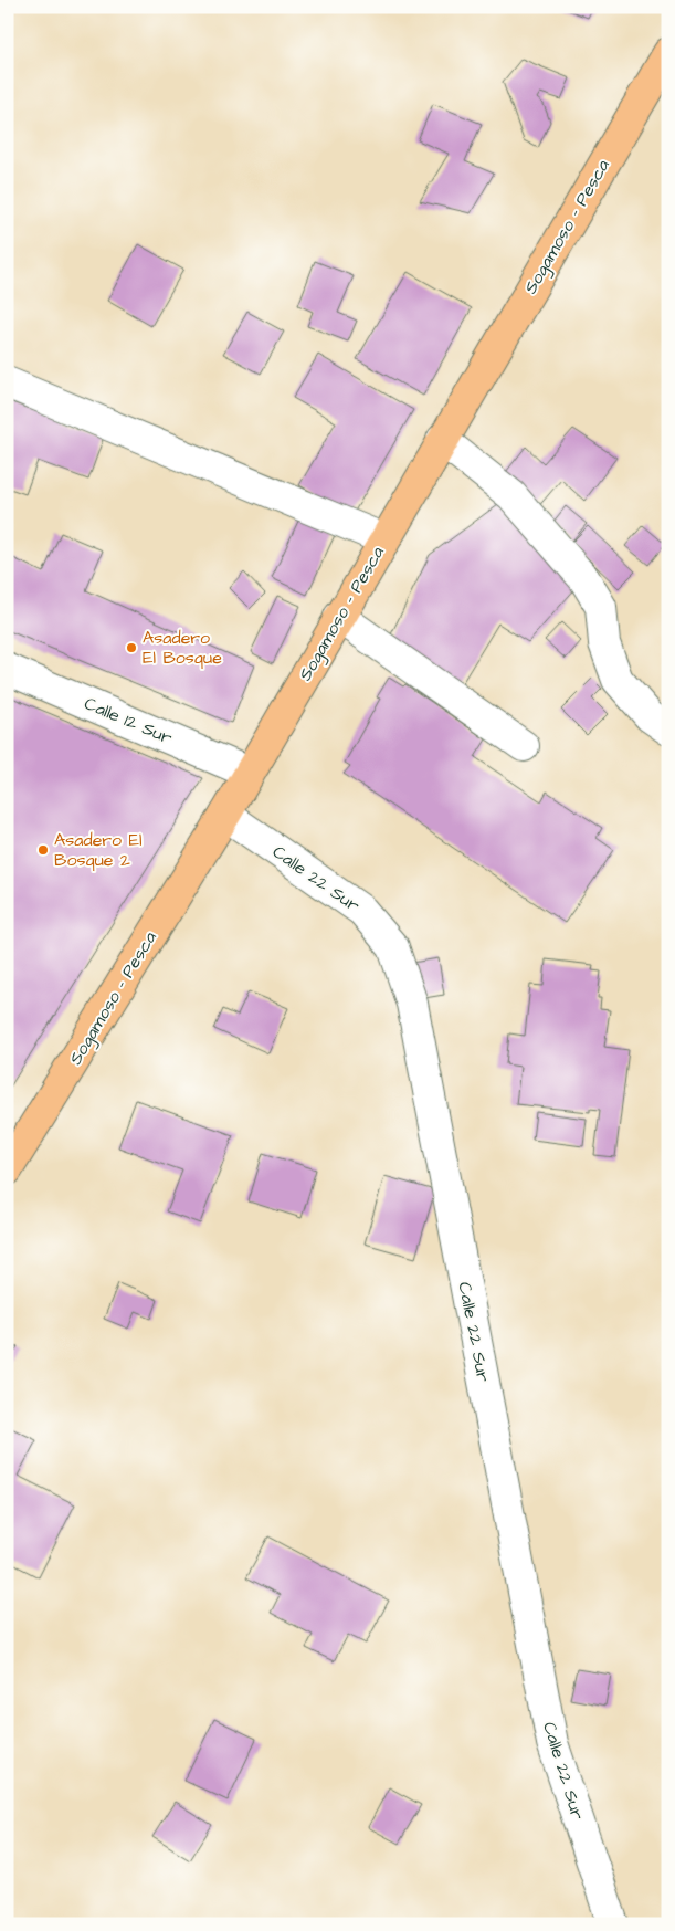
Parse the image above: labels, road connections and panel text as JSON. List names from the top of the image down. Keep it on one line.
{"streets":{"main road":["Sogamoso - Pesca"],"street":["Calle 12 Sur","Calle 22 Sur"]},"crossings":[["Sogamoso - Pesca","Calle 12 Sur"],["Sogamoso - Pesca","Calle 22 Sur"]],"places":["Asadero El Bosque","Asadero El Bosque 2"]}
